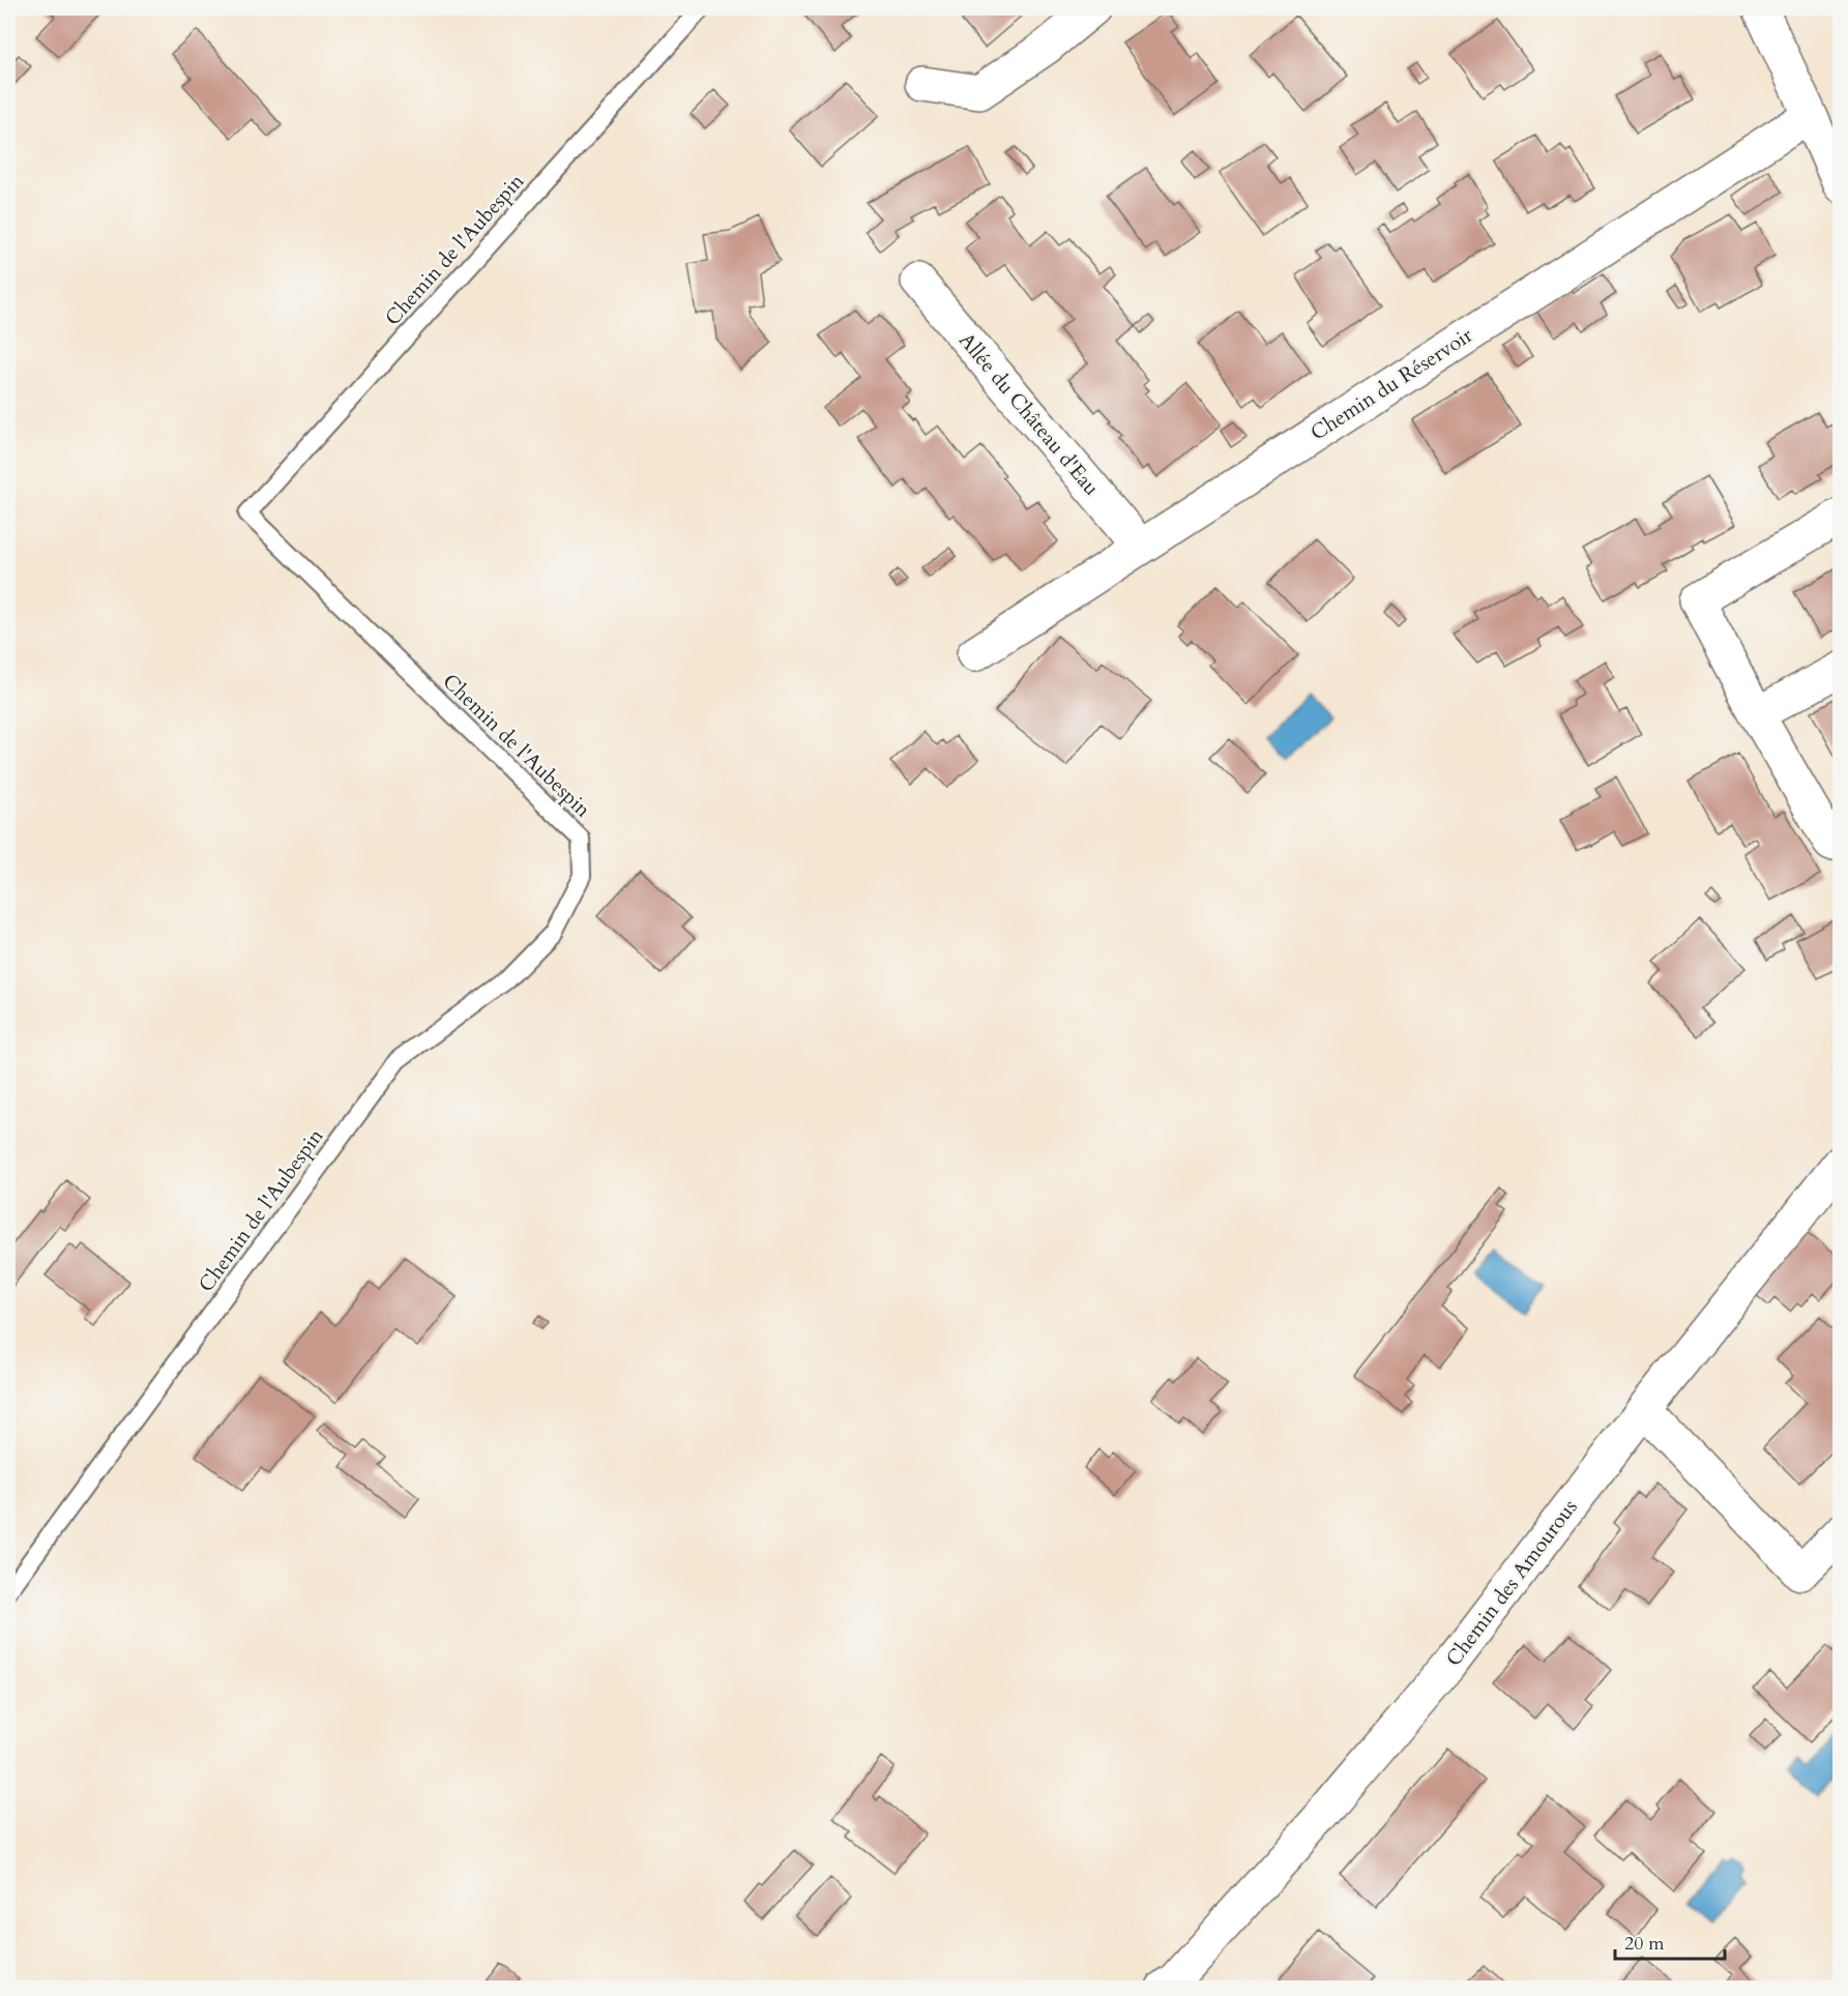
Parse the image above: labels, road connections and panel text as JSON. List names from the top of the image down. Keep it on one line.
{"streets":{"street":["Chemin du Réservoir","Allée du Château d'Eau","Chemin des Amourous"],"lane":["Chemin de l'Aubespin"]},"crossings":[["Chemin du Réservoir","Allée du Château d'Eau"]],"scale_bar":"20 m"}
